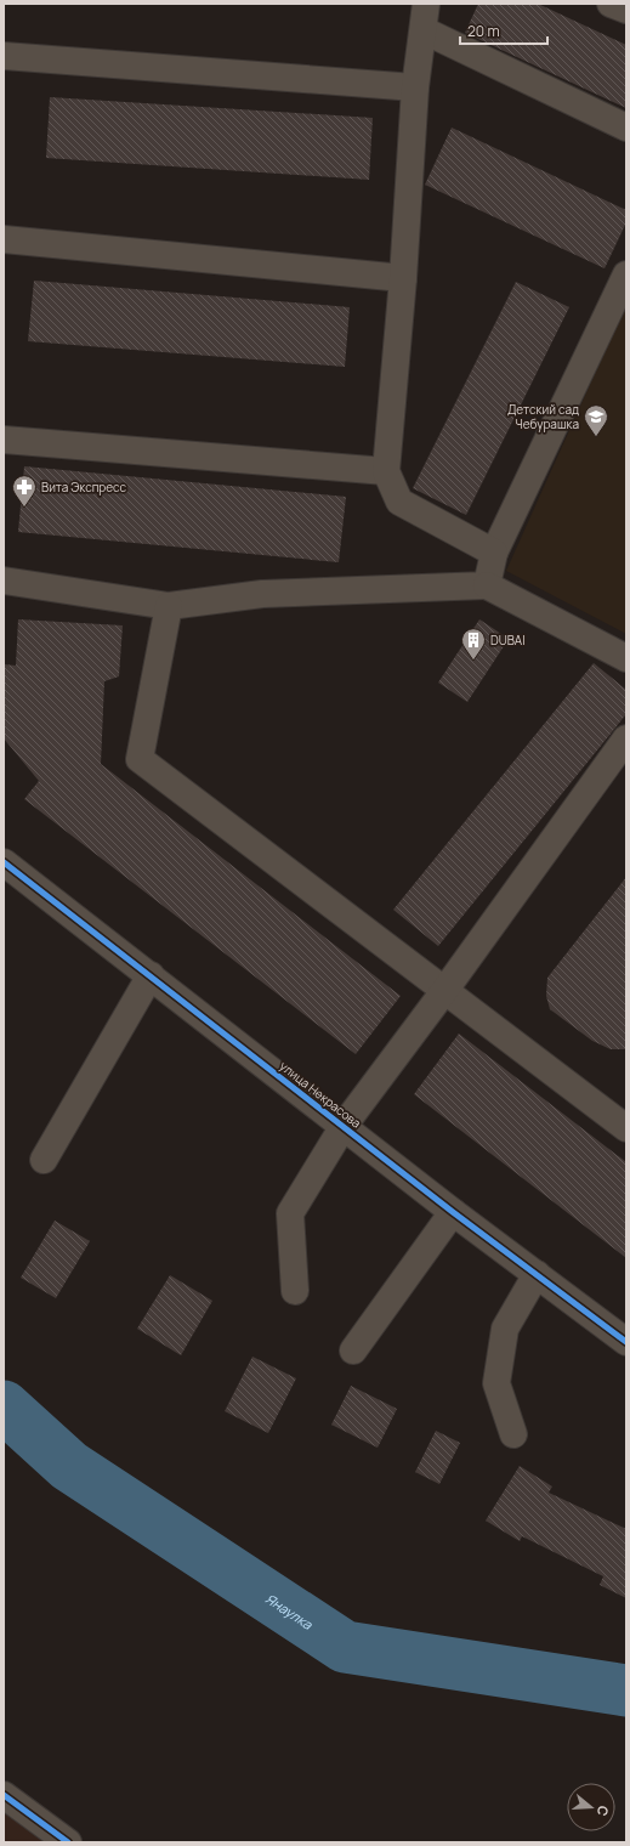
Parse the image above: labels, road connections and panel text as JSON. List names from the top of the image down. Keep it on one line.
{"streets":{"street":["улица Некрасова"]},"water":["Янаулка"],"places":{"school or university":["Детский сад Чебурашка"],"pharmacy":["Вита Экспресс"],"building":["DUBAI"]},"scale_bar":"20 m","north":"right"}
